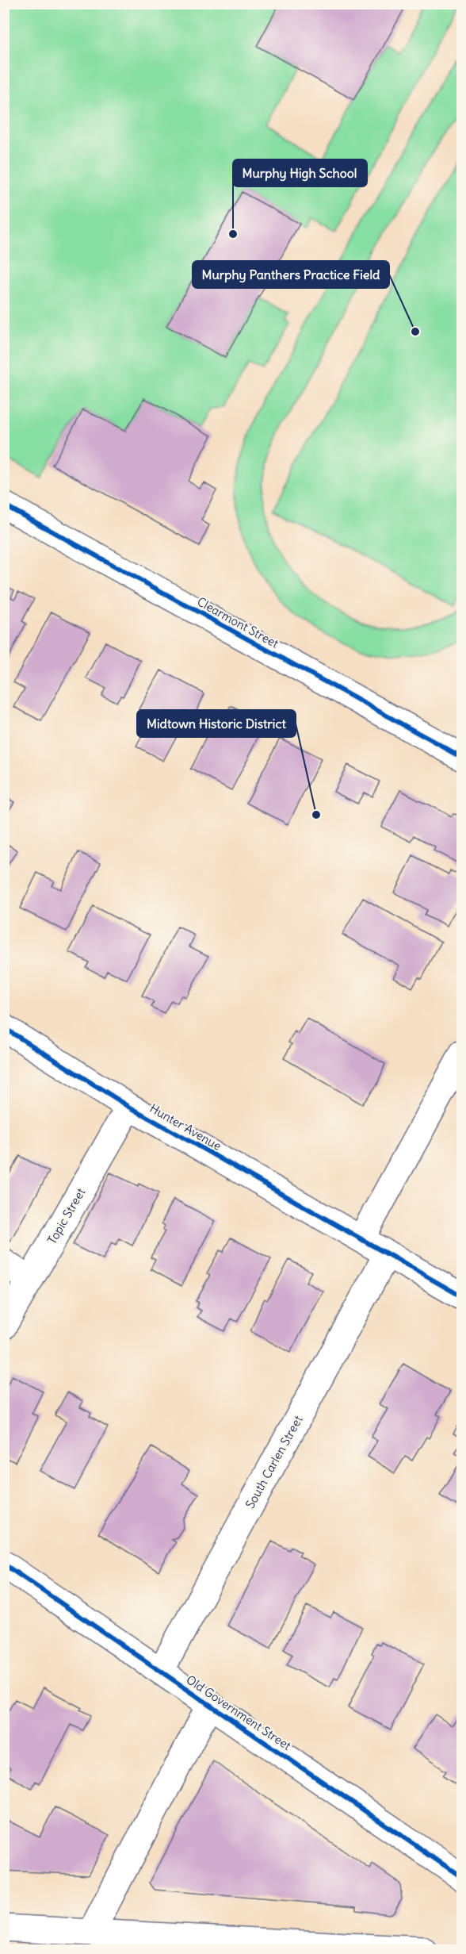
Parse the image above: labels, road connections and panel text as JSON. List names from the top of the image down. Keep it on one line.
{"streets":{"street":["Clearmont Street","Hunter Avenue","Topic Street","South Carlen Street","Old Government Street"]},"crossings":[["Hunter Avenue","Topic Street"],["Hunter Avenue","South Carlen Street"],["South Carlen Street","Old Government Street"]],"places":["Murphy High School","Murphy Panthers Practice Field","Midtown Historic District"]}
